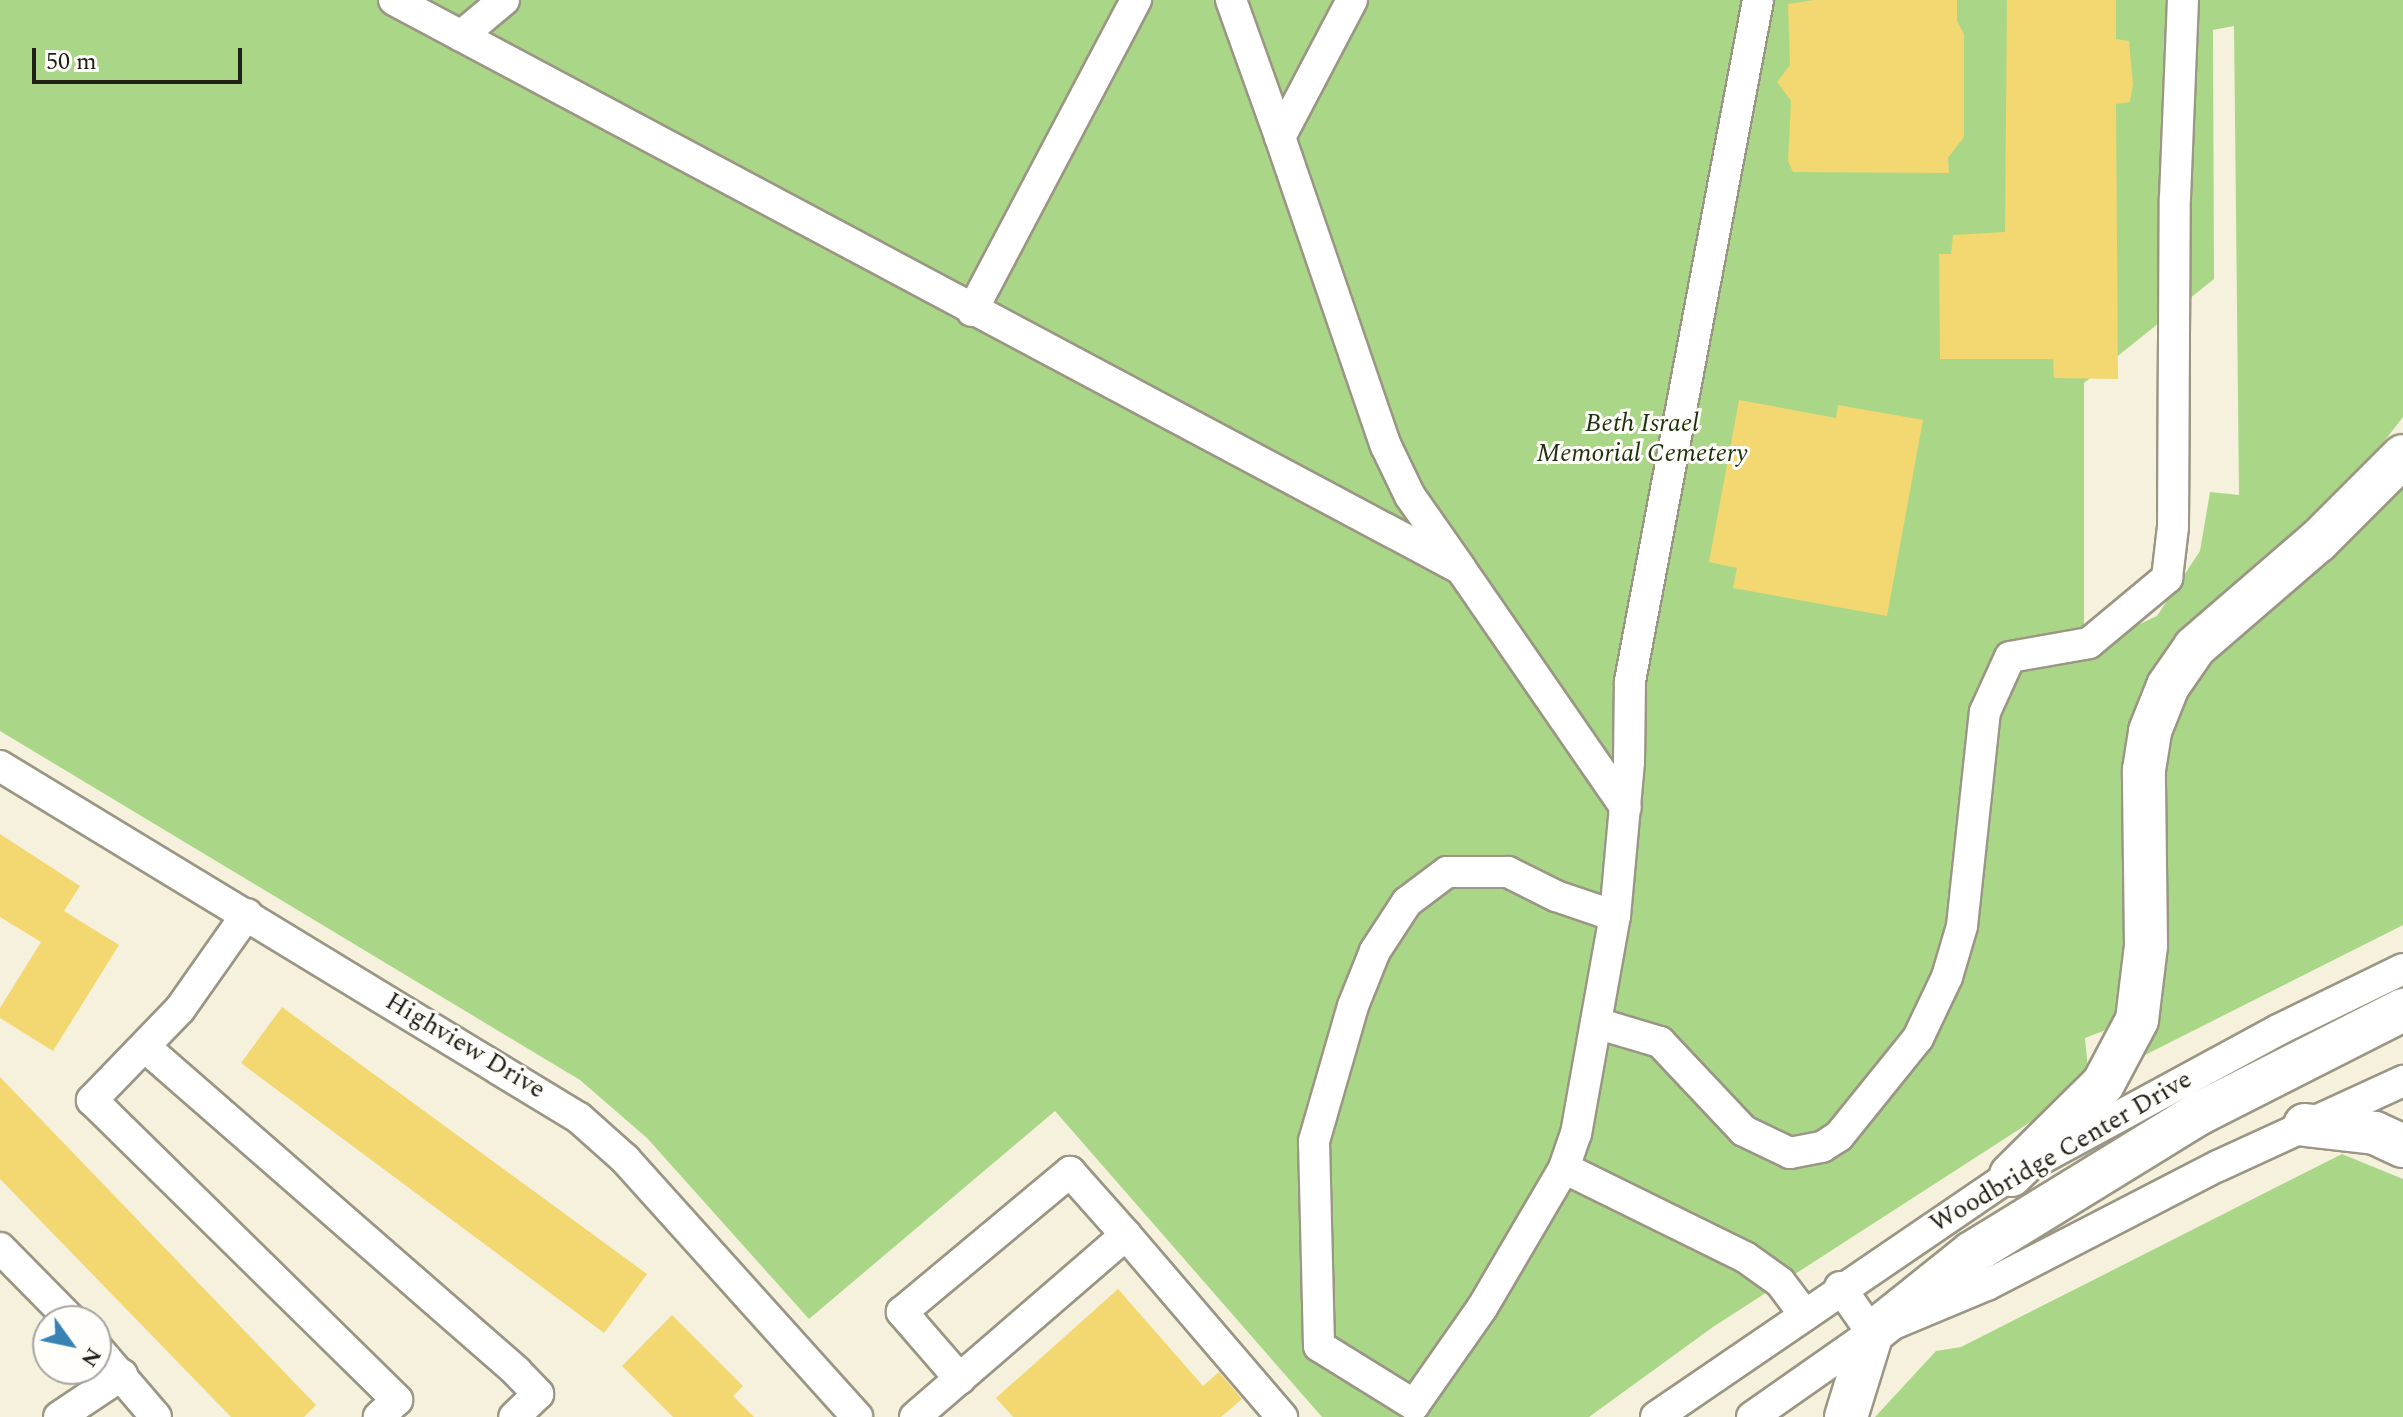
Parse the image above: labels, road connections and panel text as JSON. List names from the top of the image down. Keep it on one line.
{"streets":{"street":["Highview Drive","Woodbridge Center Drive"]},"parks":["Beth Israel Memorial Cemetery"],"scale_bar":"50 m","north":"bottom right"}
